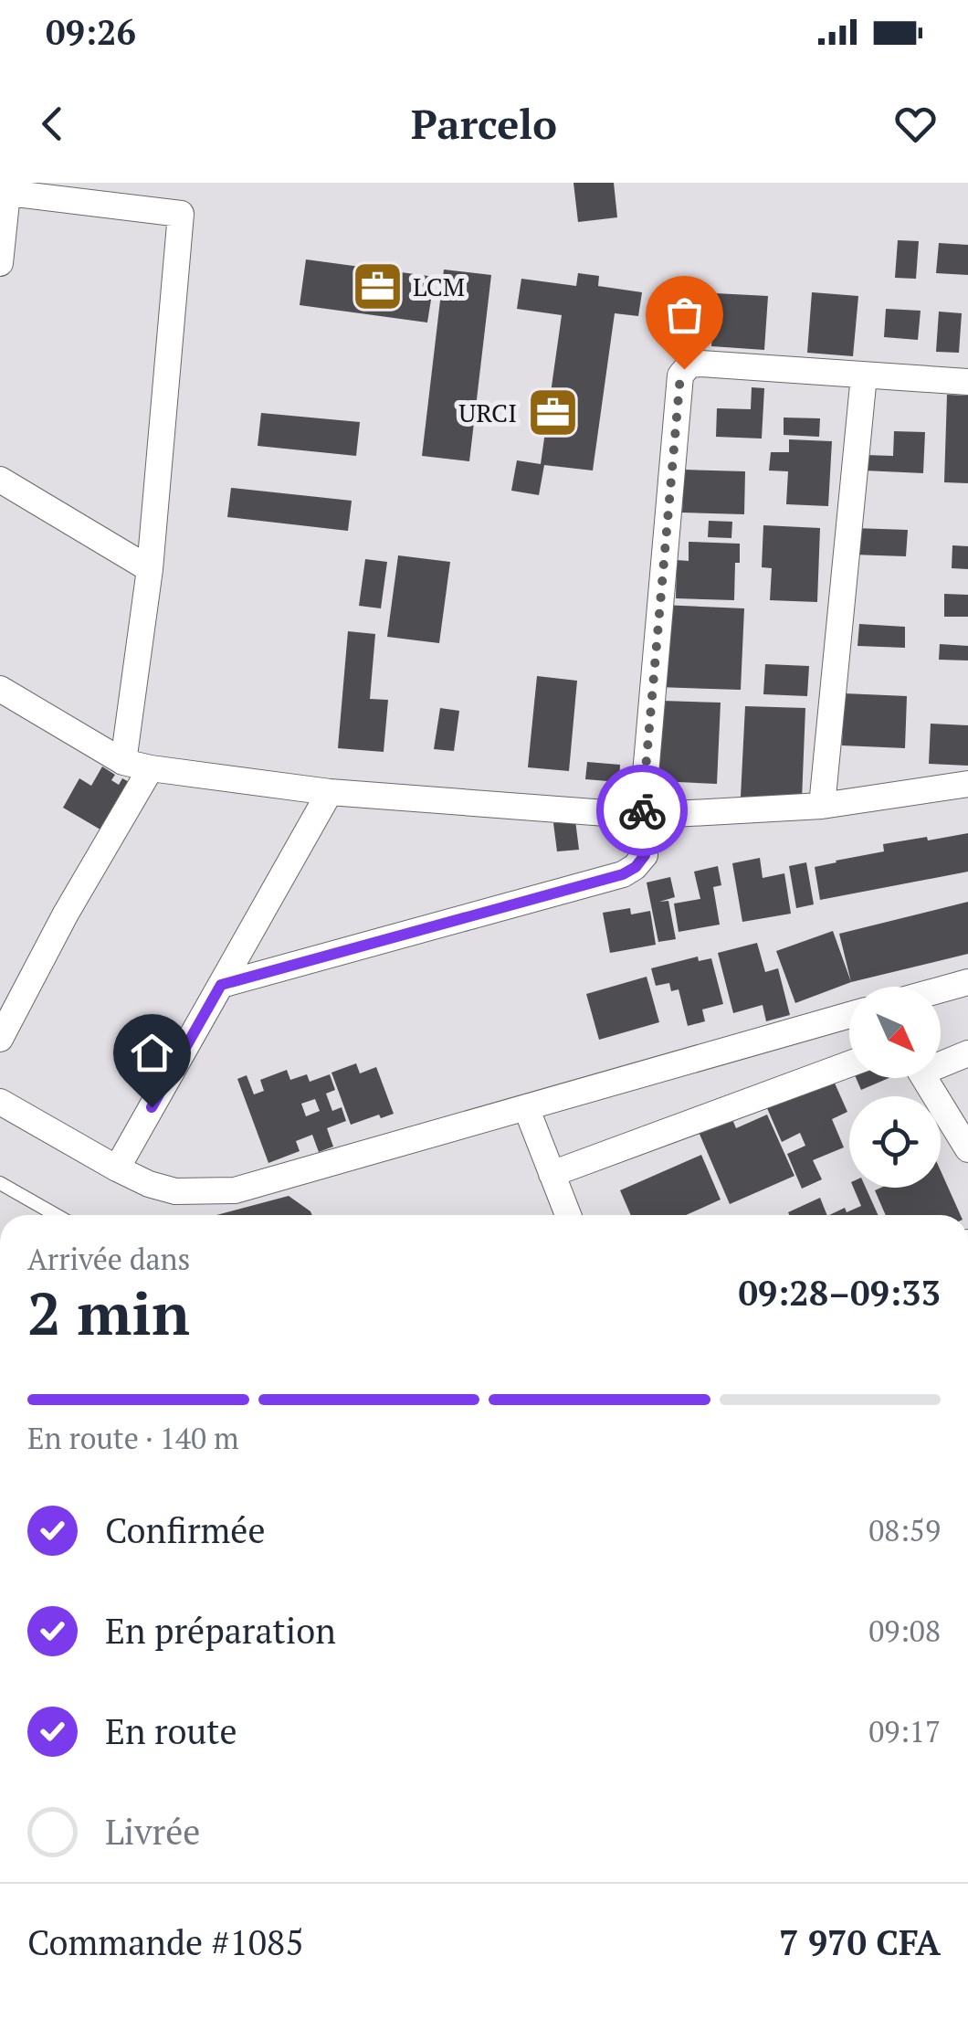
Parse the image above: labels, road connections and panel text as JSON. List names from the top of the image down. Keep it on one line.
{"places":{"office":["LCM","URCI"]},"north":"bottom right","page":{"status":"09:26","header":"Parcelo","heading":["2 min","Arrivée dans","09:28–09:33"],"panel":["Commande #1085","7 970 CFA"],"bar":"En route · 140 m","list":[["Confirmée","08:59"],["En préparation","09:08"],["En route","09:17"],"Livrée"]}}
